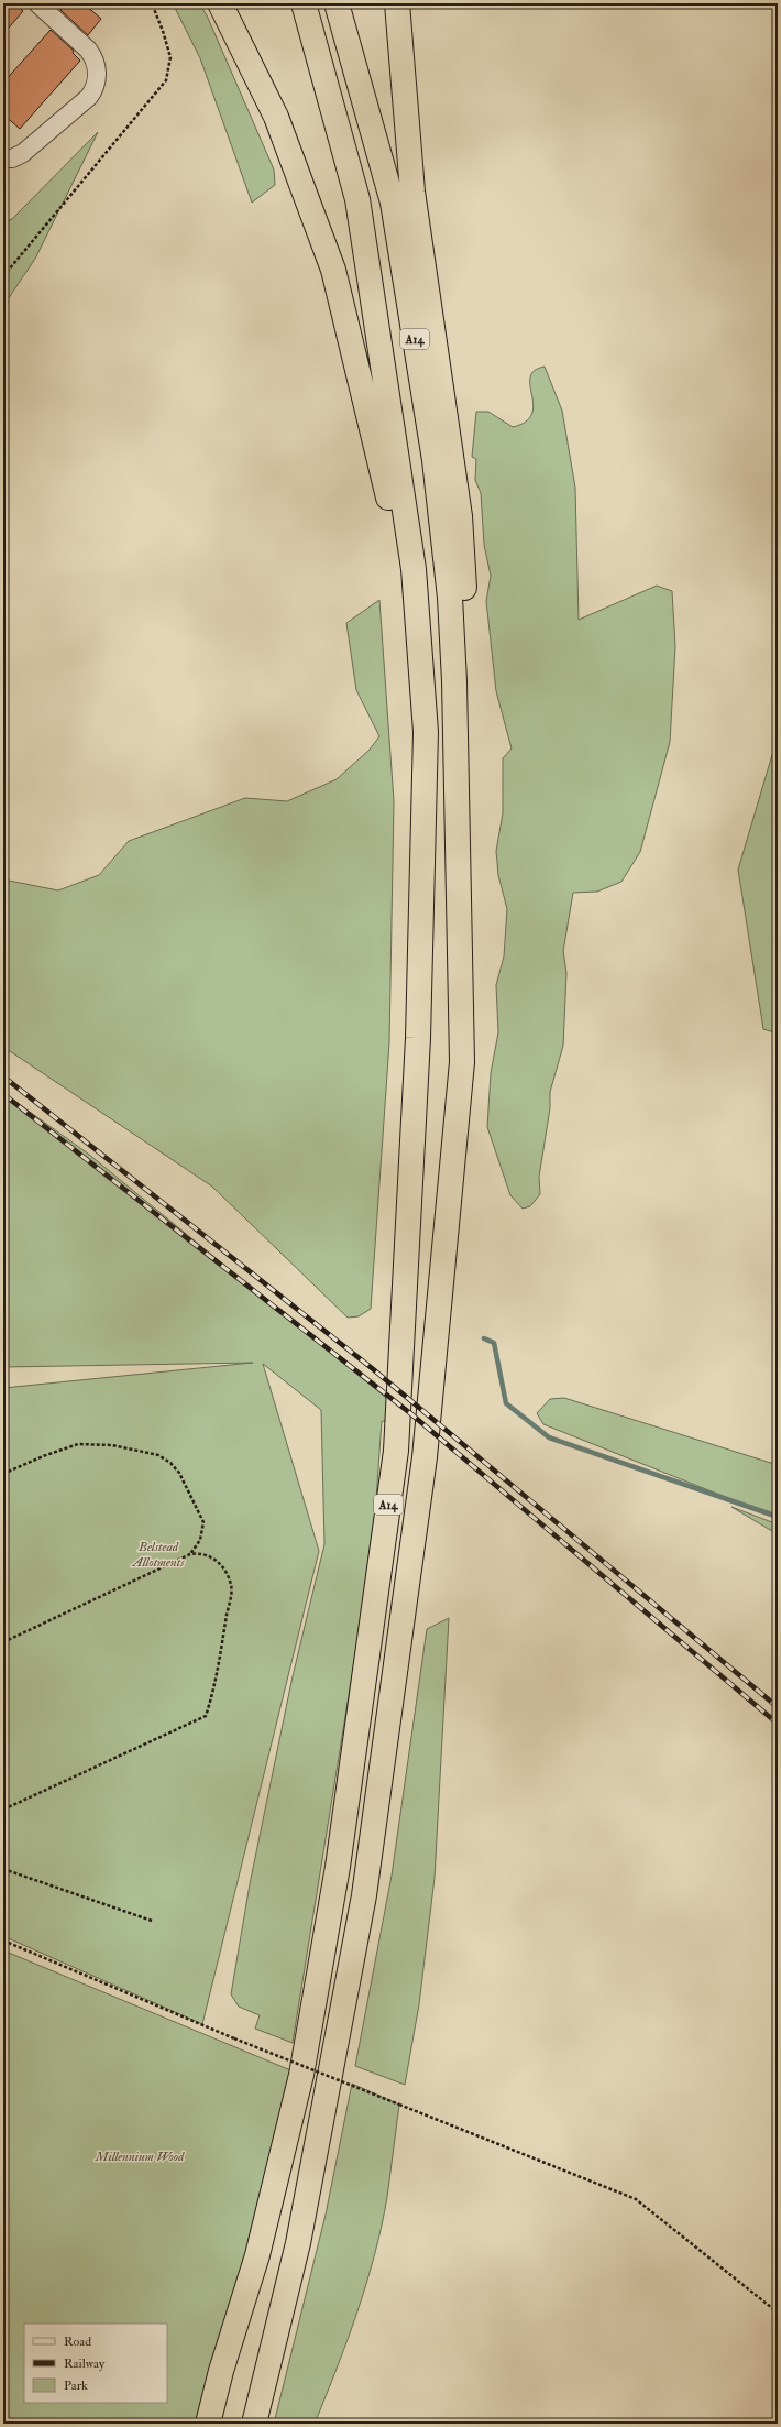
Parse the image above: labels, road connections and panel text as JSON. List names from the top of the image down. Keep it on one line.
{"streets":{"highway":["A14"]},"parks":["Belstead Allotments","Millennium Wood"],"legend":["Road","Railway","Park"]}
